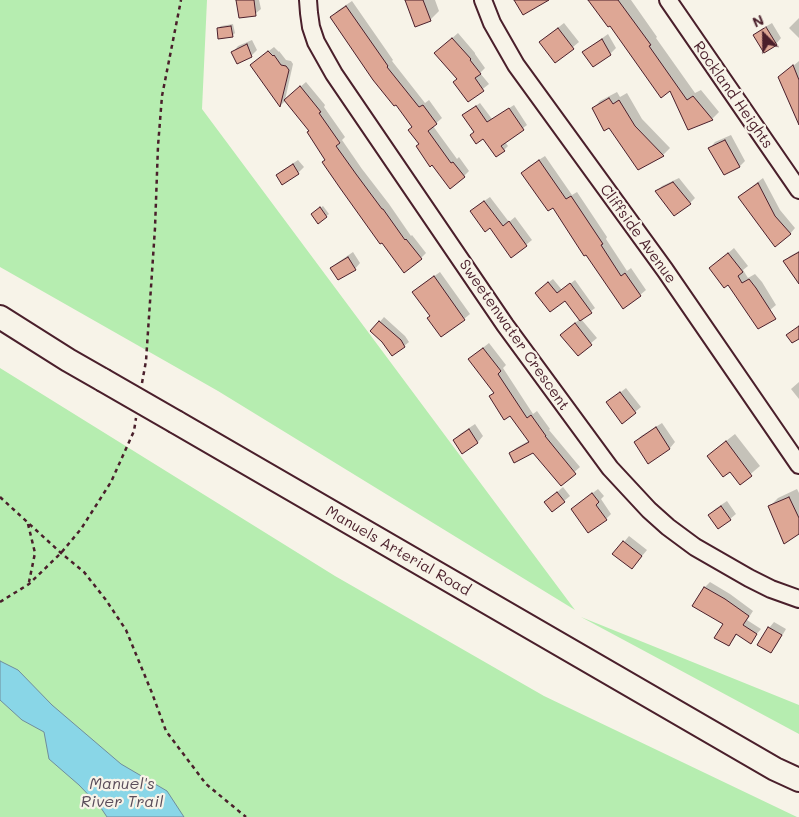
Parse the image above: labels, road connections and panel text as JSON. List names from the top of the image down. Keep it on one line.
{"streets":{"main road":["Manuels Arterial Road"],"street":["Rockland Heights","Cliffside Avenue","Sweetenwater Crescent"]},"water":["Manuel's River Trail"],"north":"top left"}
